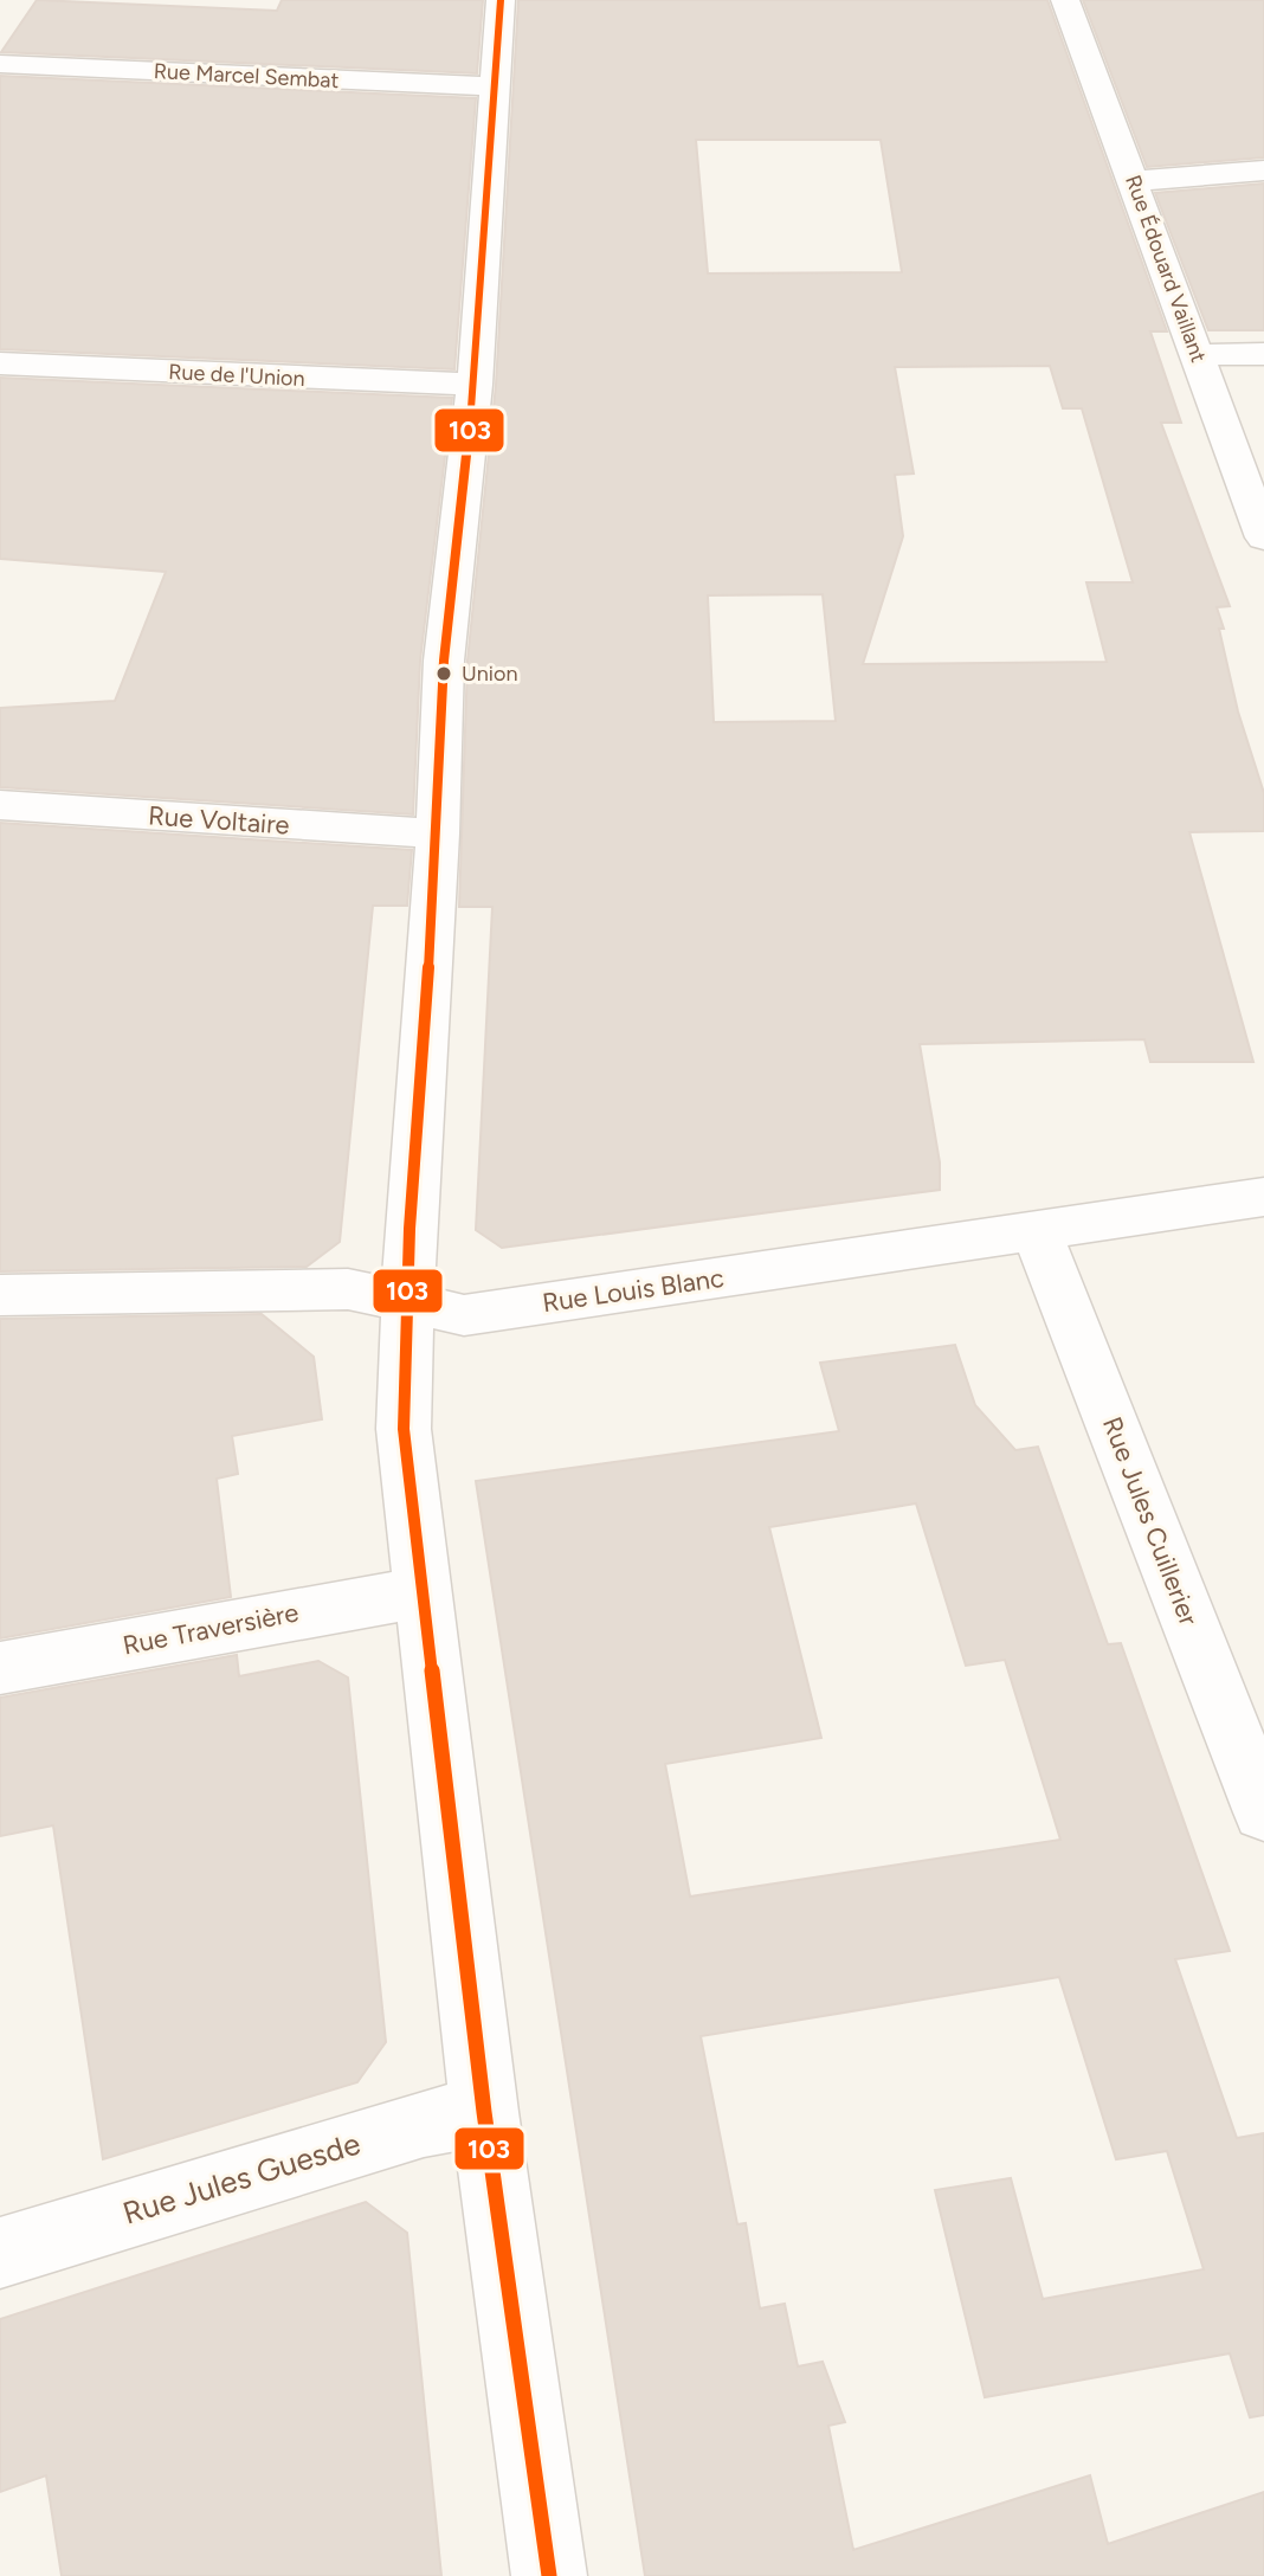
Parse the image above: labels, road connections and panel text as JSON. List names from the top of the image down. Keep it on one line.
{"streets":{"street":["Rue Marcel Sembat","Rue Édouard Vaillant","Rue de l'Union","Rue Voltaire","Rue Louis Blanc","Rue Jules Cuillerier","Rue Traversière","Rue Jules Guesde"]},"crossings":[["Rue Louis Blanc","Rue Jules Cuillerier"]],"places":["Union"],"lines":["transit line 103"]}
